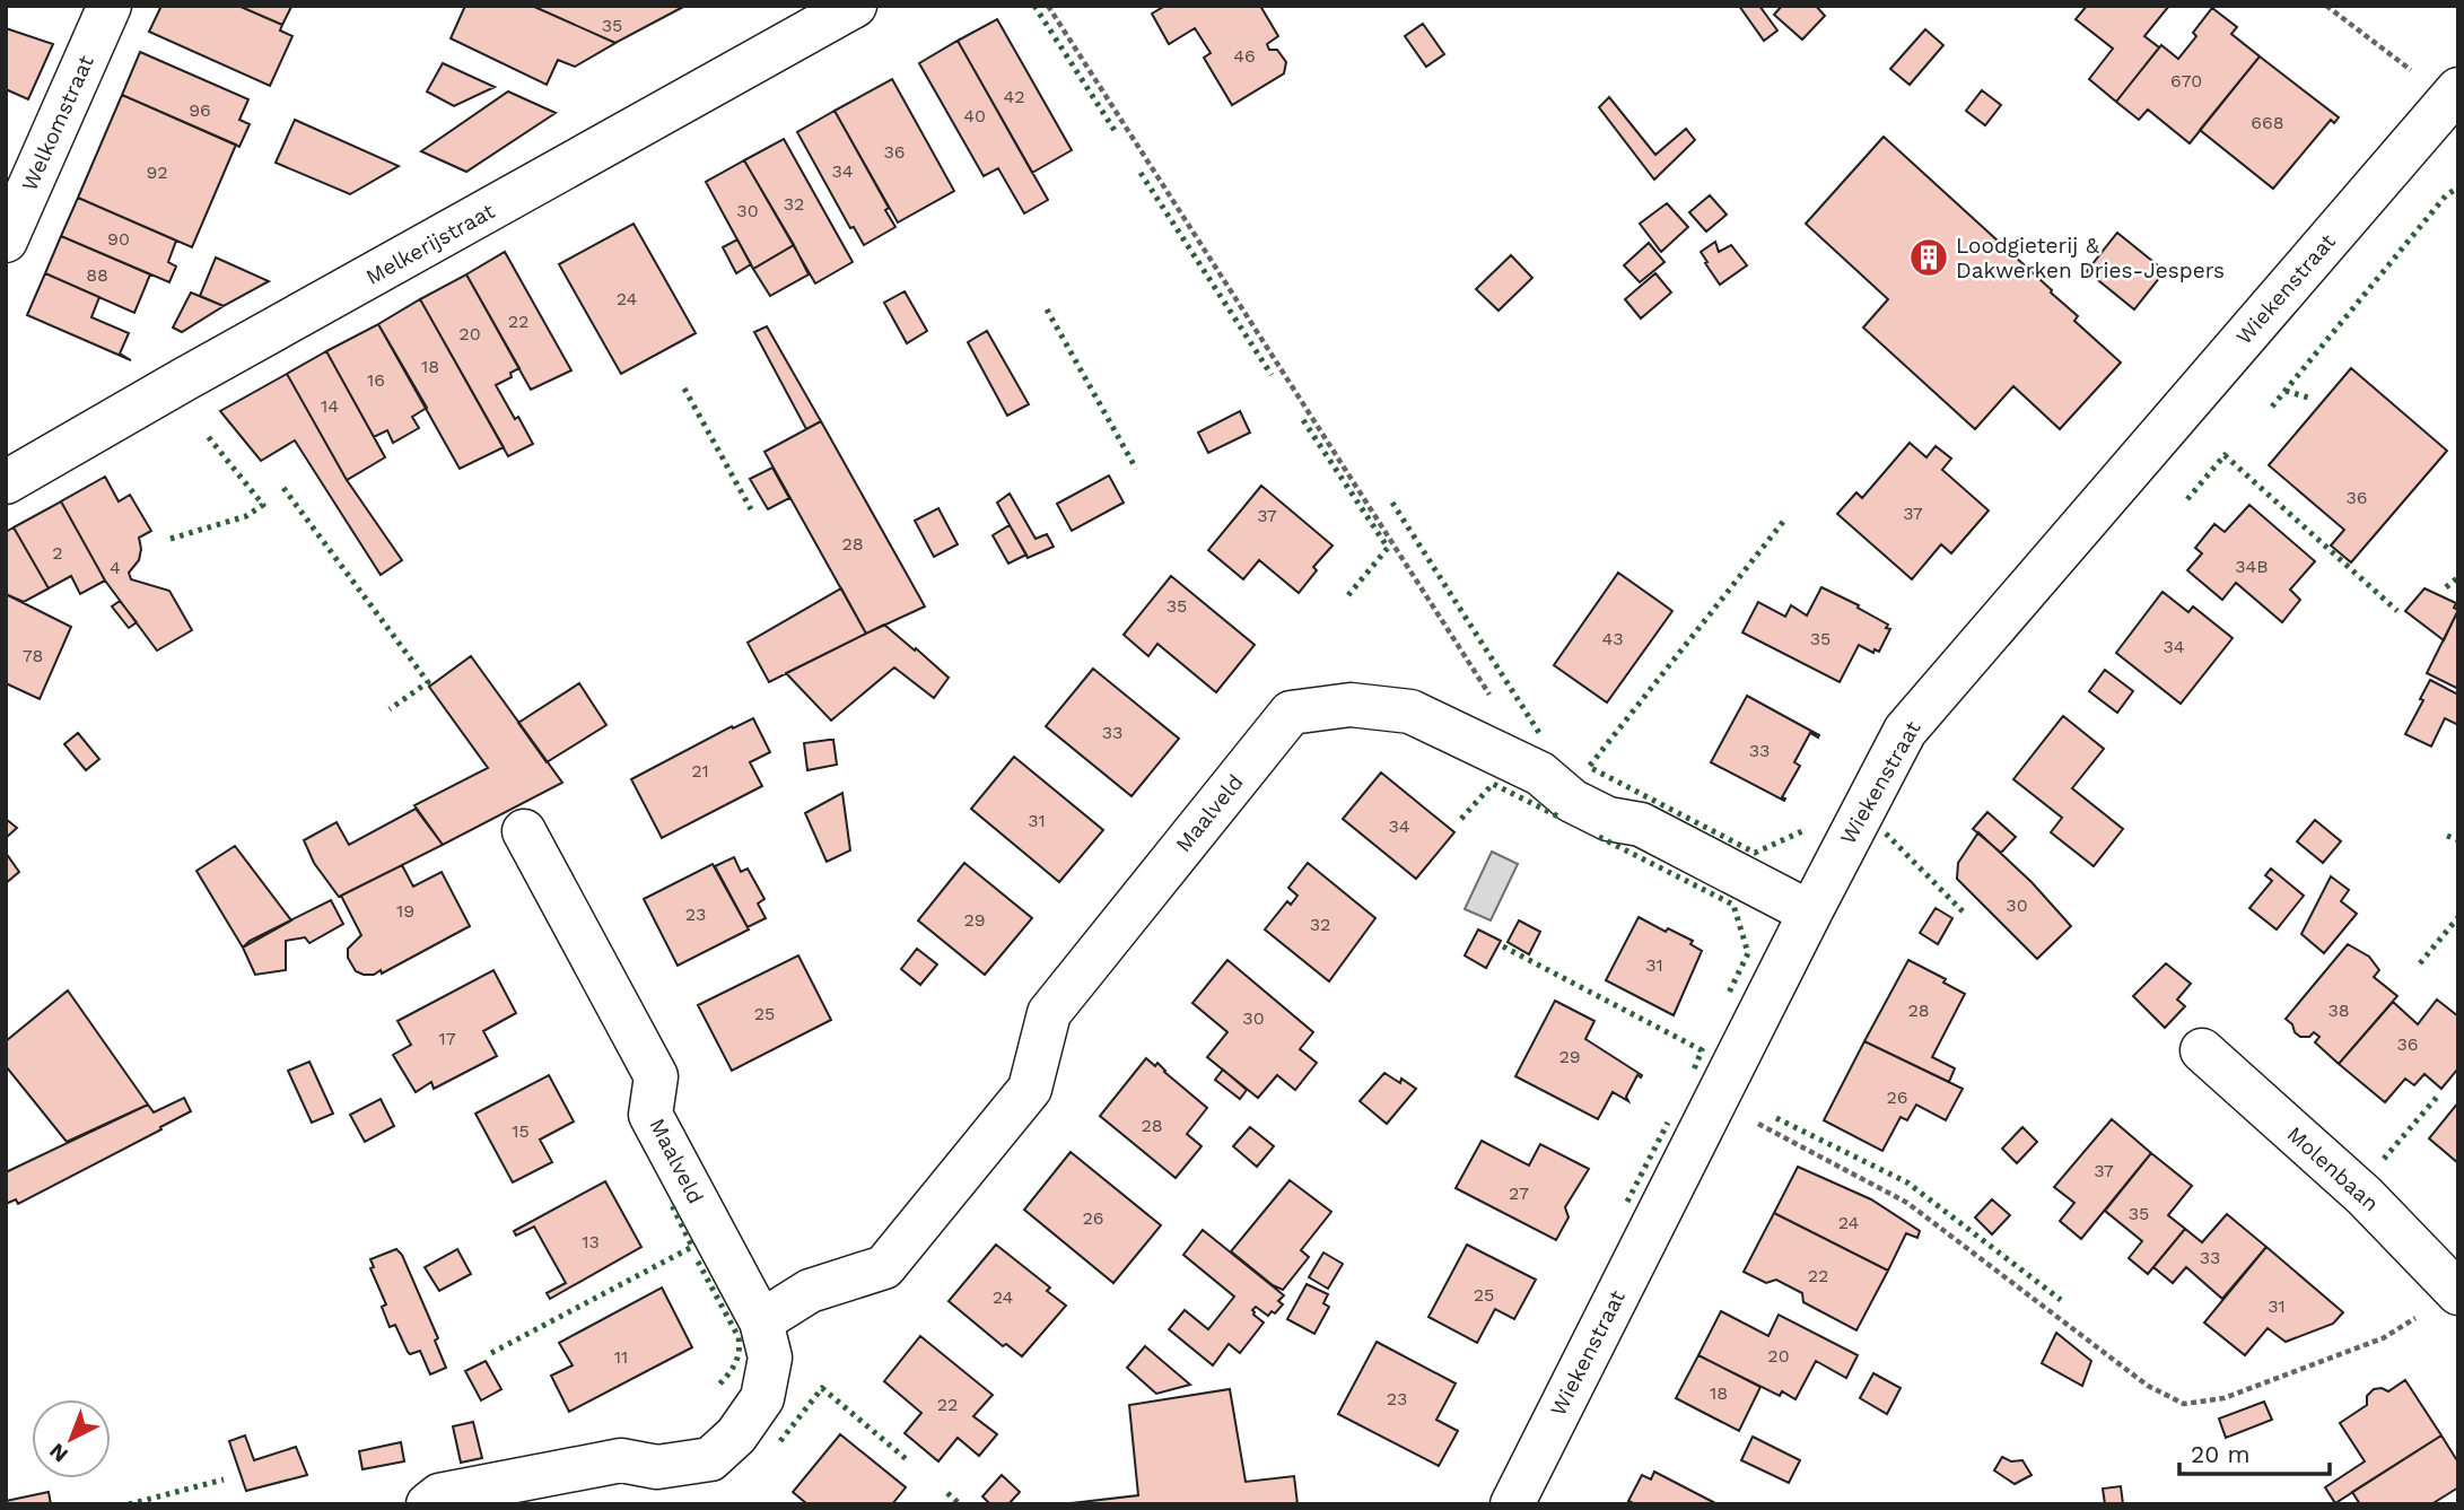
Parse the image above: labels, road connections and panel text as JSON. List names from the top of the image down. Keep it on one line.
{"streets":{"street":["Welkomstraat","Melkerijstraat","Wiekenstraat","Maalveld","Molenbaan"]},"crossings":[["Wiekenstraat","Maalveld"]],"places":{"building":["Loodgieterij & Dakwerken Dries-Jespers"]},"house_numbers":["35","46","670","42","96","40","668","36","34","92","32","30","90","88","24","22","20","18","16","14","36","37","37","28","2","34B","4","35","43","35","34","78","33","33","21","31","34","30","19","23","29","32","31","28","38","25","30","17","36","29","26","28","15","37","27","35","26","24","13","33","22","25","24","31","20","11","18","23","22"],"scale_bar":"20 m","north":"bottom left"}
